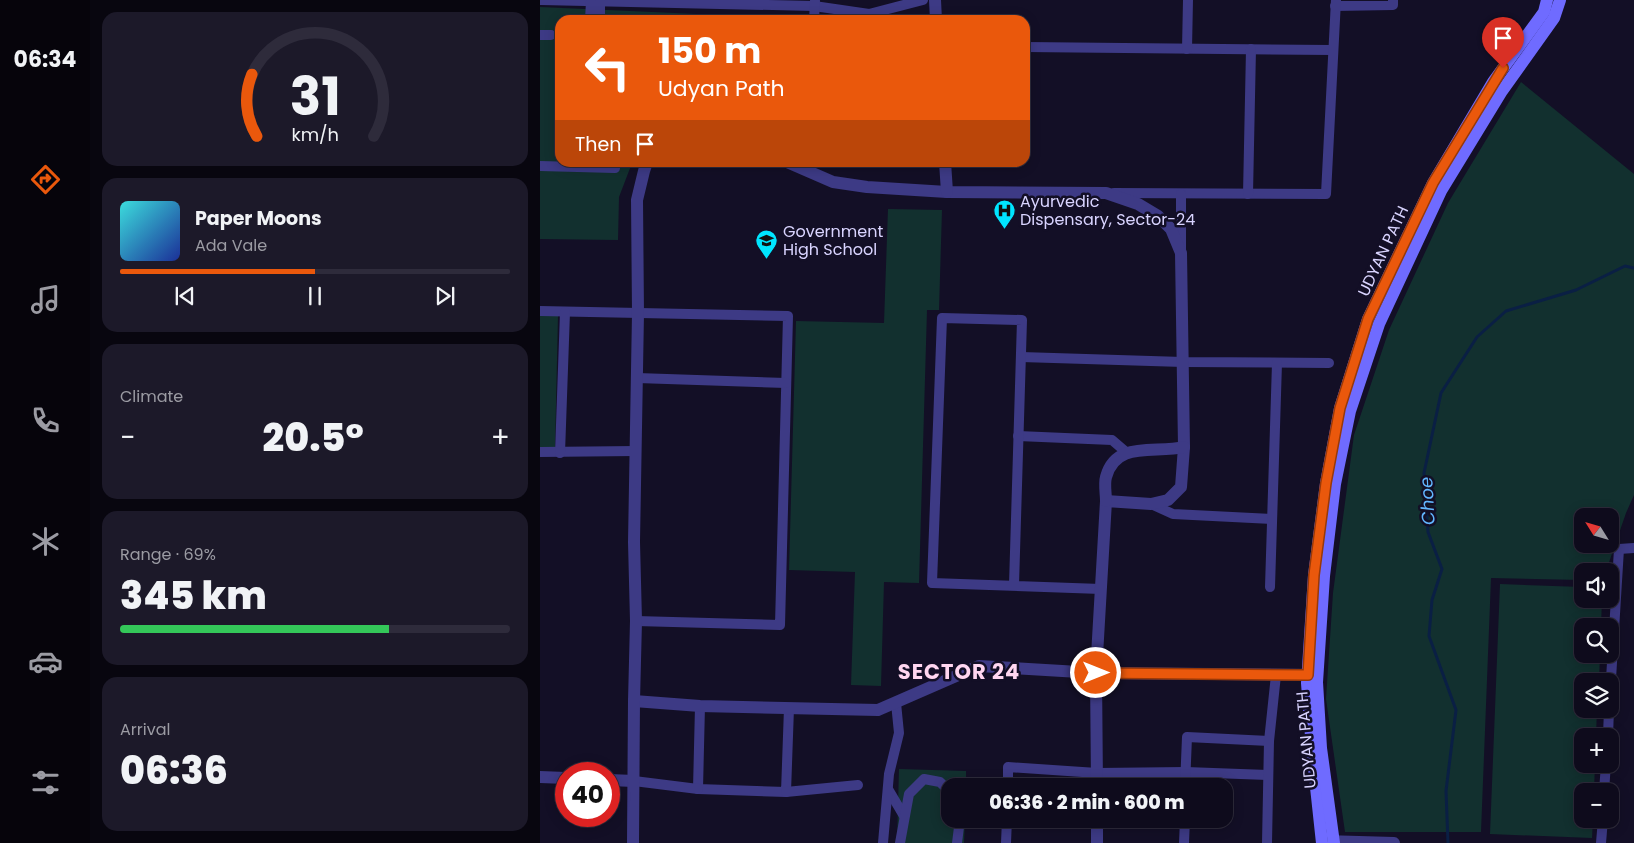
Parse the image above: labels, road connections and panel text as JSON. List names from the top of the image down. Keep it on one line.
{"streets":{"main road":["UDYAN PATH"]},"districts":["SECTOR 24"],"water":["Choe"],"places":{"hospital":["Ayurvedic Dispensary, Sector-24"],"school or university":["Government High School"]},"north":"top left","page":{"tabs":"06:34","turn":["150 m","Udyan Path"],"then":"Then","song":["Paper Moons","Ada Vale"],"tile":["Climate",["Range · 69%","345 km"],["Arrival","06:36"]],"heat":["−","20.5°","+"],"map_buttons":["+","−"],"limit":"40","trip":"06:36 · 2 min · 600 m","gauge":["31","km/h"]}}
